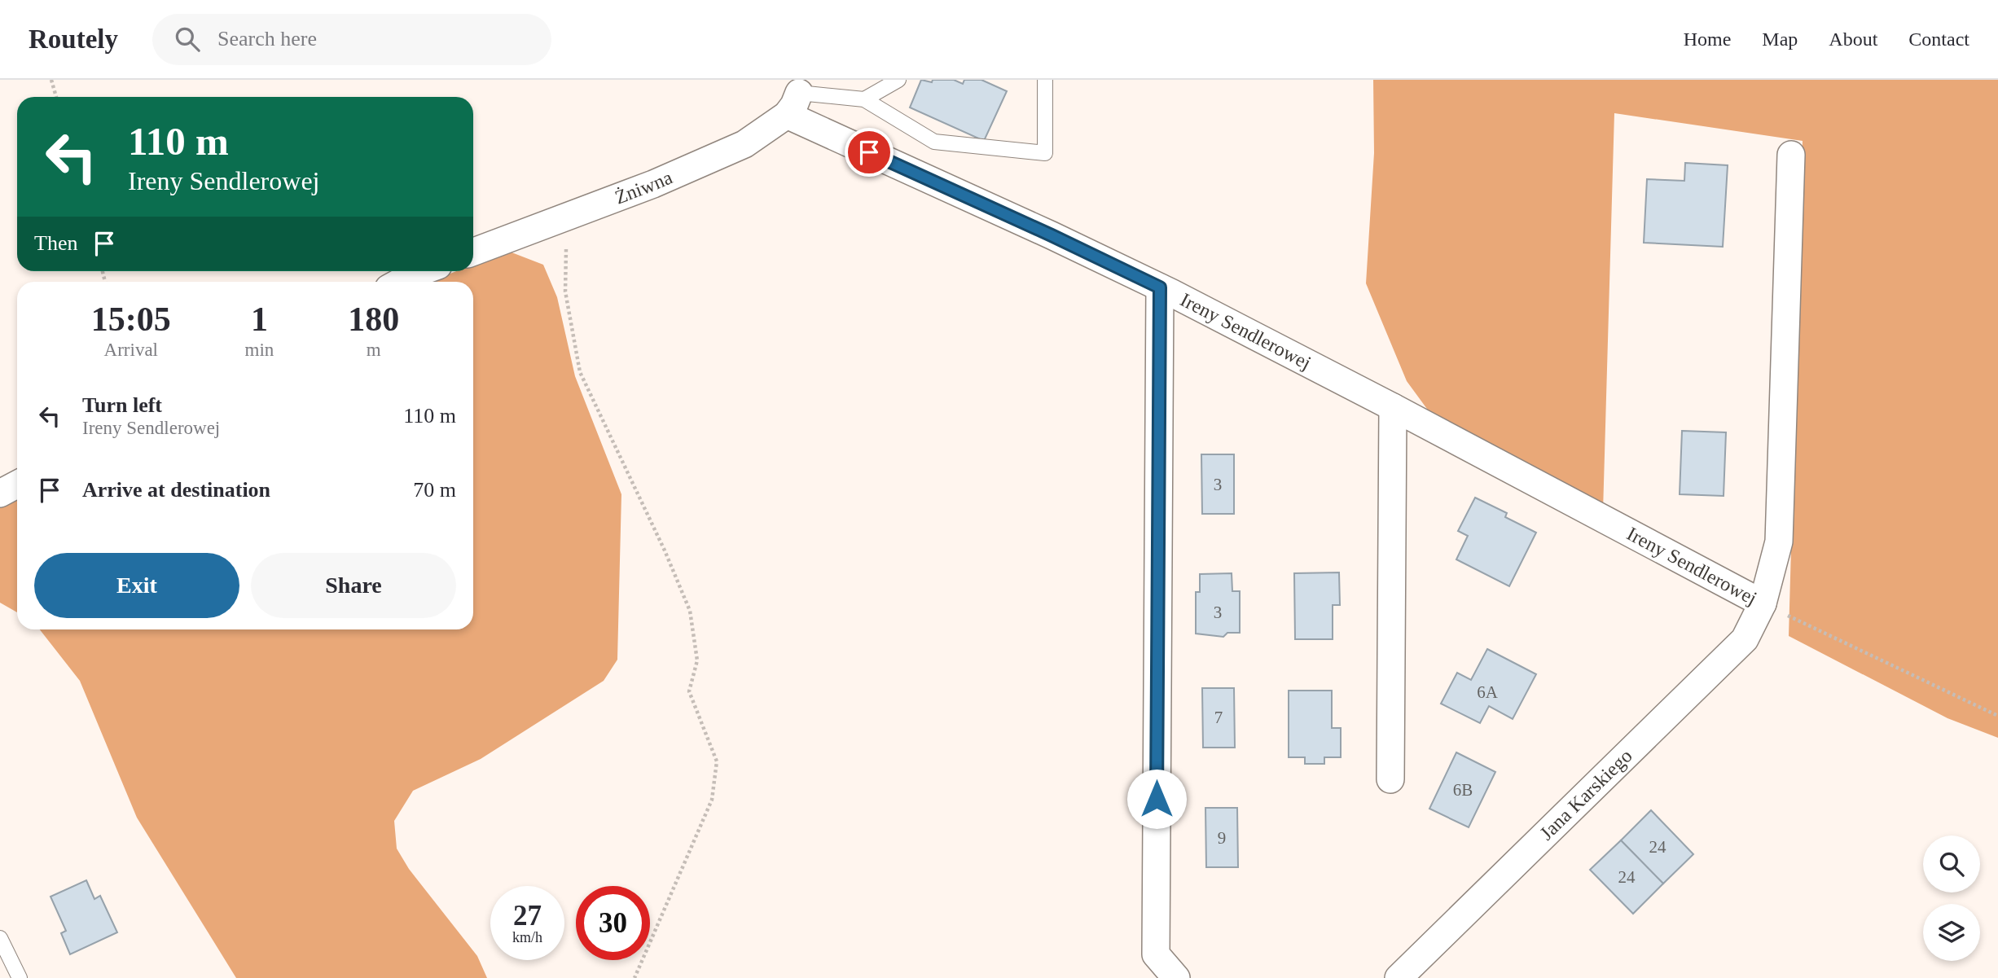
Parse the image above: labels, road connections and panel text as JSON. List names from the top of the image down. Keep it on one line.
{"streets":{"street":["Żniwna","Ireny Sendlerowej","Jana Karskiego"]},"crossings":[["Żniwna","Ireny Sendlerowej"],["Ireny Sendlerowej","Jana Karskiego"]],"house_numbers":["3","3","6A","7","6B","9","24","24"],"page":{"header":"Routely","search":"Search here","nav":["Home","Map","About","Contact"],"turn":["110 m","Ireny Sendlerowej"],"then":"Then","eta":["15:05","Arrival","1","min","180","m"],"list":[{"name":"Turn left","note":"Ireny Sendlerowej","value":"110 m"},{"name":"Arrive at destination","value":"70 m"}],"buttons":["Exit","Share"],"speed":"27 km/h","limit":"30"}}
